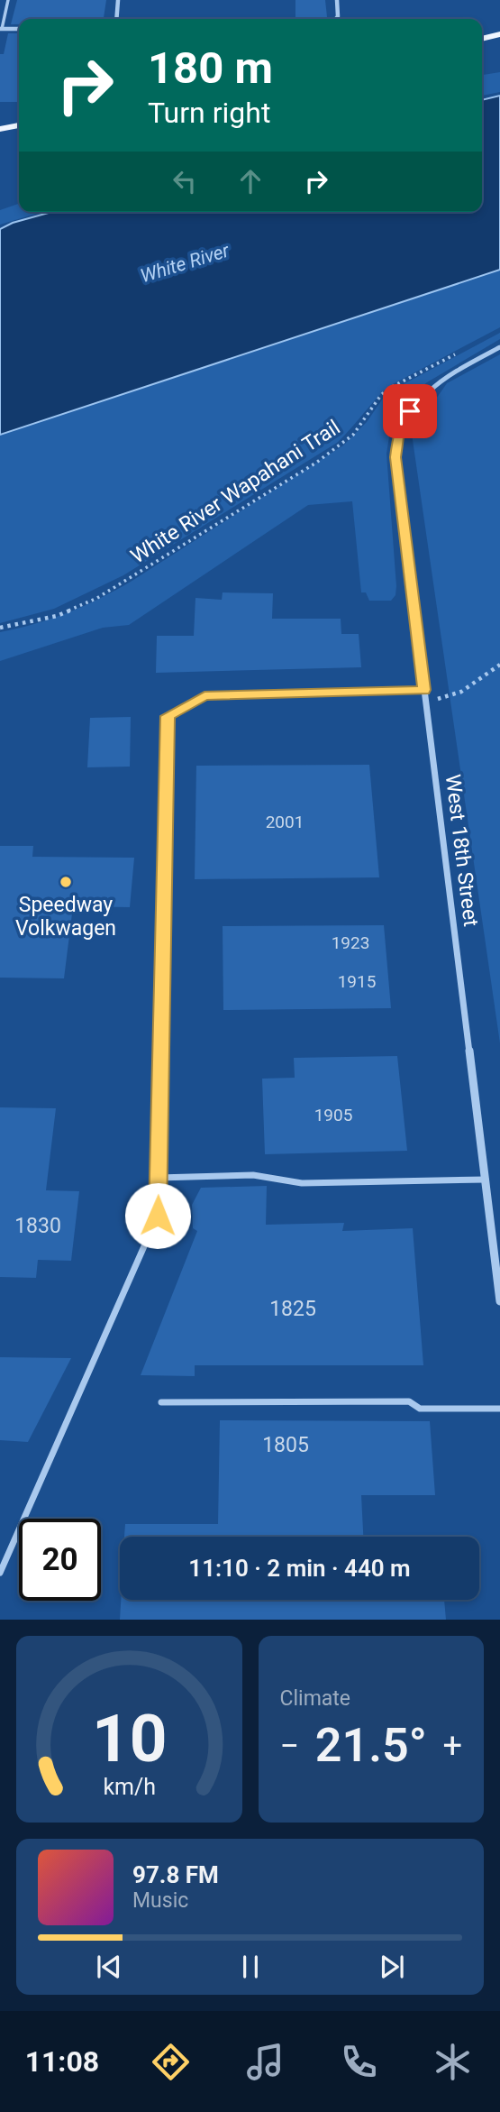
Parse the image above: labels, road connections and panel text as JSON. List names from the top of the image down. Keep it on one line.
{"streets":{"street":["West 18th Street"],"path":["White River Wapahani Trail"]},"water":["White River"],"places":["Speedway Volkwagen"],"house_numbers":["2001","1923","1915","1905","1830","1825","1805"],"page":{"turn":["180 m","Turn right"],"limit":"20","trip":"11:10 · 2 min · 440 m","tile":"Climate","heat":["−","21.5°","+"],"song":["97.8 FM","Music"],"tabs":"11:08","gauge":["10","km/h"]}}
